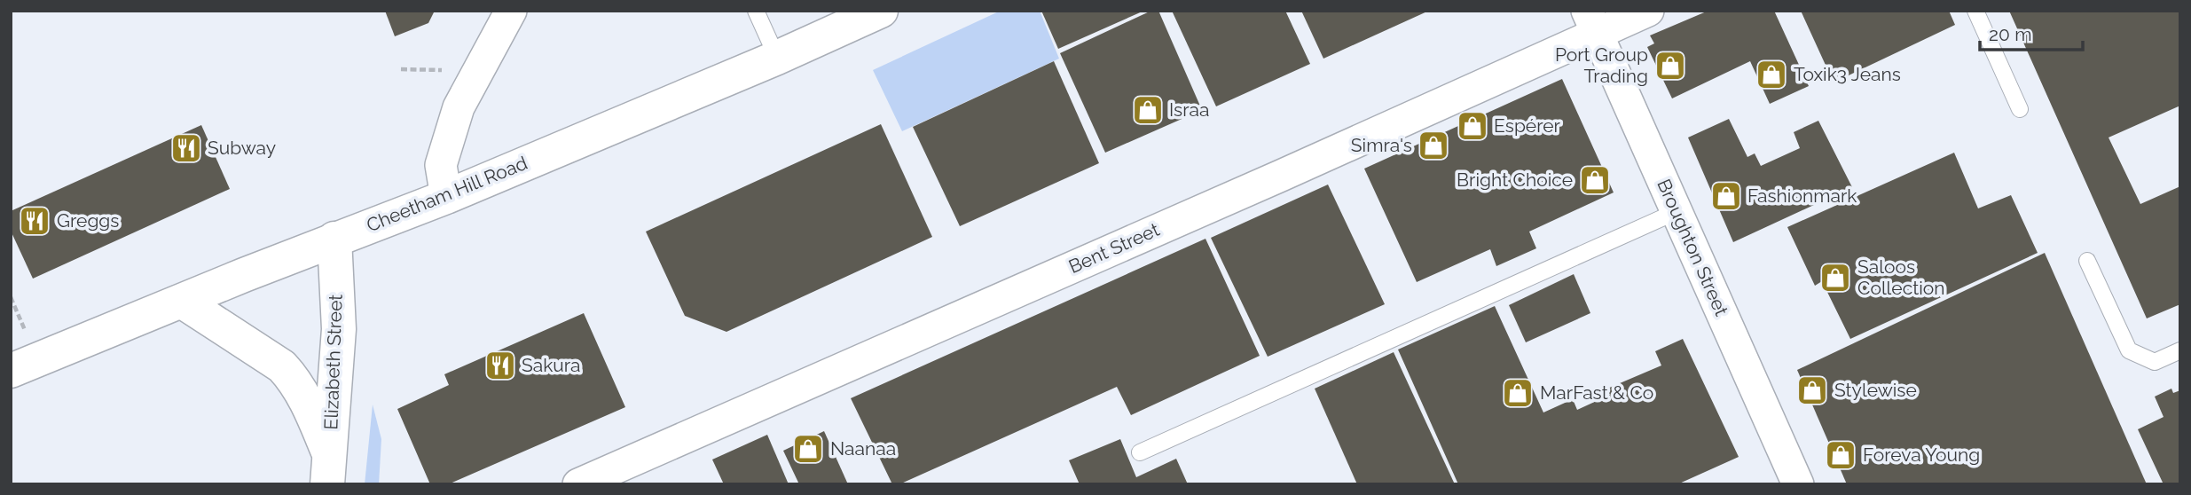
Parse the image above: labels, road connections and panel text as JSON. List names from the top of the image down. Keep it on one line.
{"streets":{"main road":["Cheetham Hill Road","Elizabeth Street"],"street":["Broughton Street","Bent Street"]},"crossings":[["Cheetham Hill Road","Elizabeth Street"],["Broughton Street","Bent Street"]],"places":{"shop":["Port Group Trading","Toxik3 Jeans","Israa","Espérer","Simra's","Bright Choice","Fashionmark","Saloos Collection","Stylewise","MarFast & Co","Naanaa","Foreva Young"],"restaurant":["Subway","Greggs","Sakura"]},"scale_bar":"20 m"}
